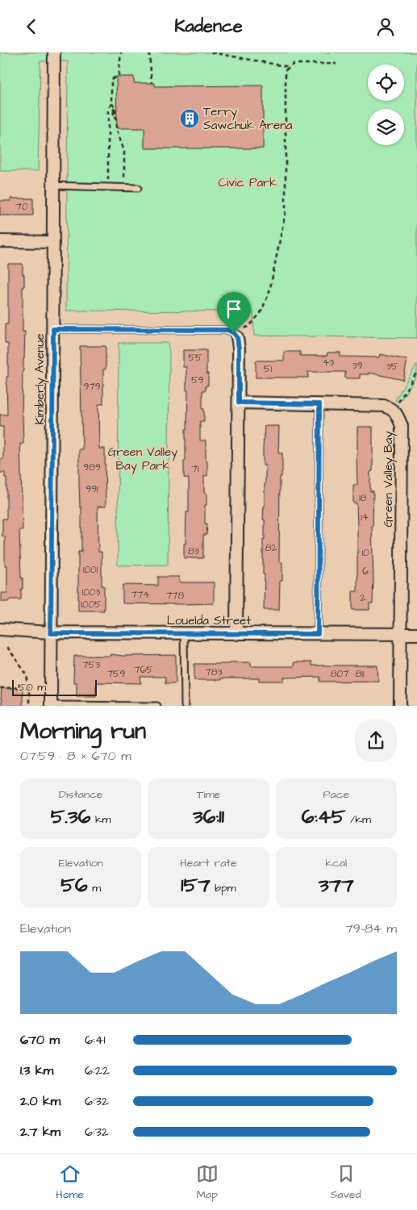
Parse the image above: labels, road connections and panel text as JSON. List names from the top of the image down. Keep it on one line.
{"streets":{"street":["Kimberly Avenue","Green Valley Bay","Louelda Street"]},"crossings":[["Kimberly Avenue","Louelda Street"],["Green Valley Bay","Louelda Street"]],"parks":["Civic Park","Green Valley Bay Park"],"places":{"building":["Terry Sawchuk Arena"]},"house_numbers":["70","55","43","39","35","51","59","979","989","71","991","18","14","82","83","10","1001","6","1003","774","778","2","1005","753","765","783","759","807","811"],"scale_bar":"50 m","page":{"header":"Kadence","scale":"50 m","heading":["Morning run","07:59 · 8 × 670 m"],"stats":[["Distance","5.36 km"],["Time","36:11"],["Pace","6:45 /km"],["Elevation","56 m"],["Heart rate","157 bpm"],["kcal","377"]],"chart":["Elevation","79–84 m"],"list":[{"name":"670 m","note":"6:41"},{"name":"1.3 km","note":"6:22"},{"name":"2.0 km","note":"6:32"},{"name":"2.7 km","note":"6:32"}],"tabs":["Home","Map","Saved"]}}
